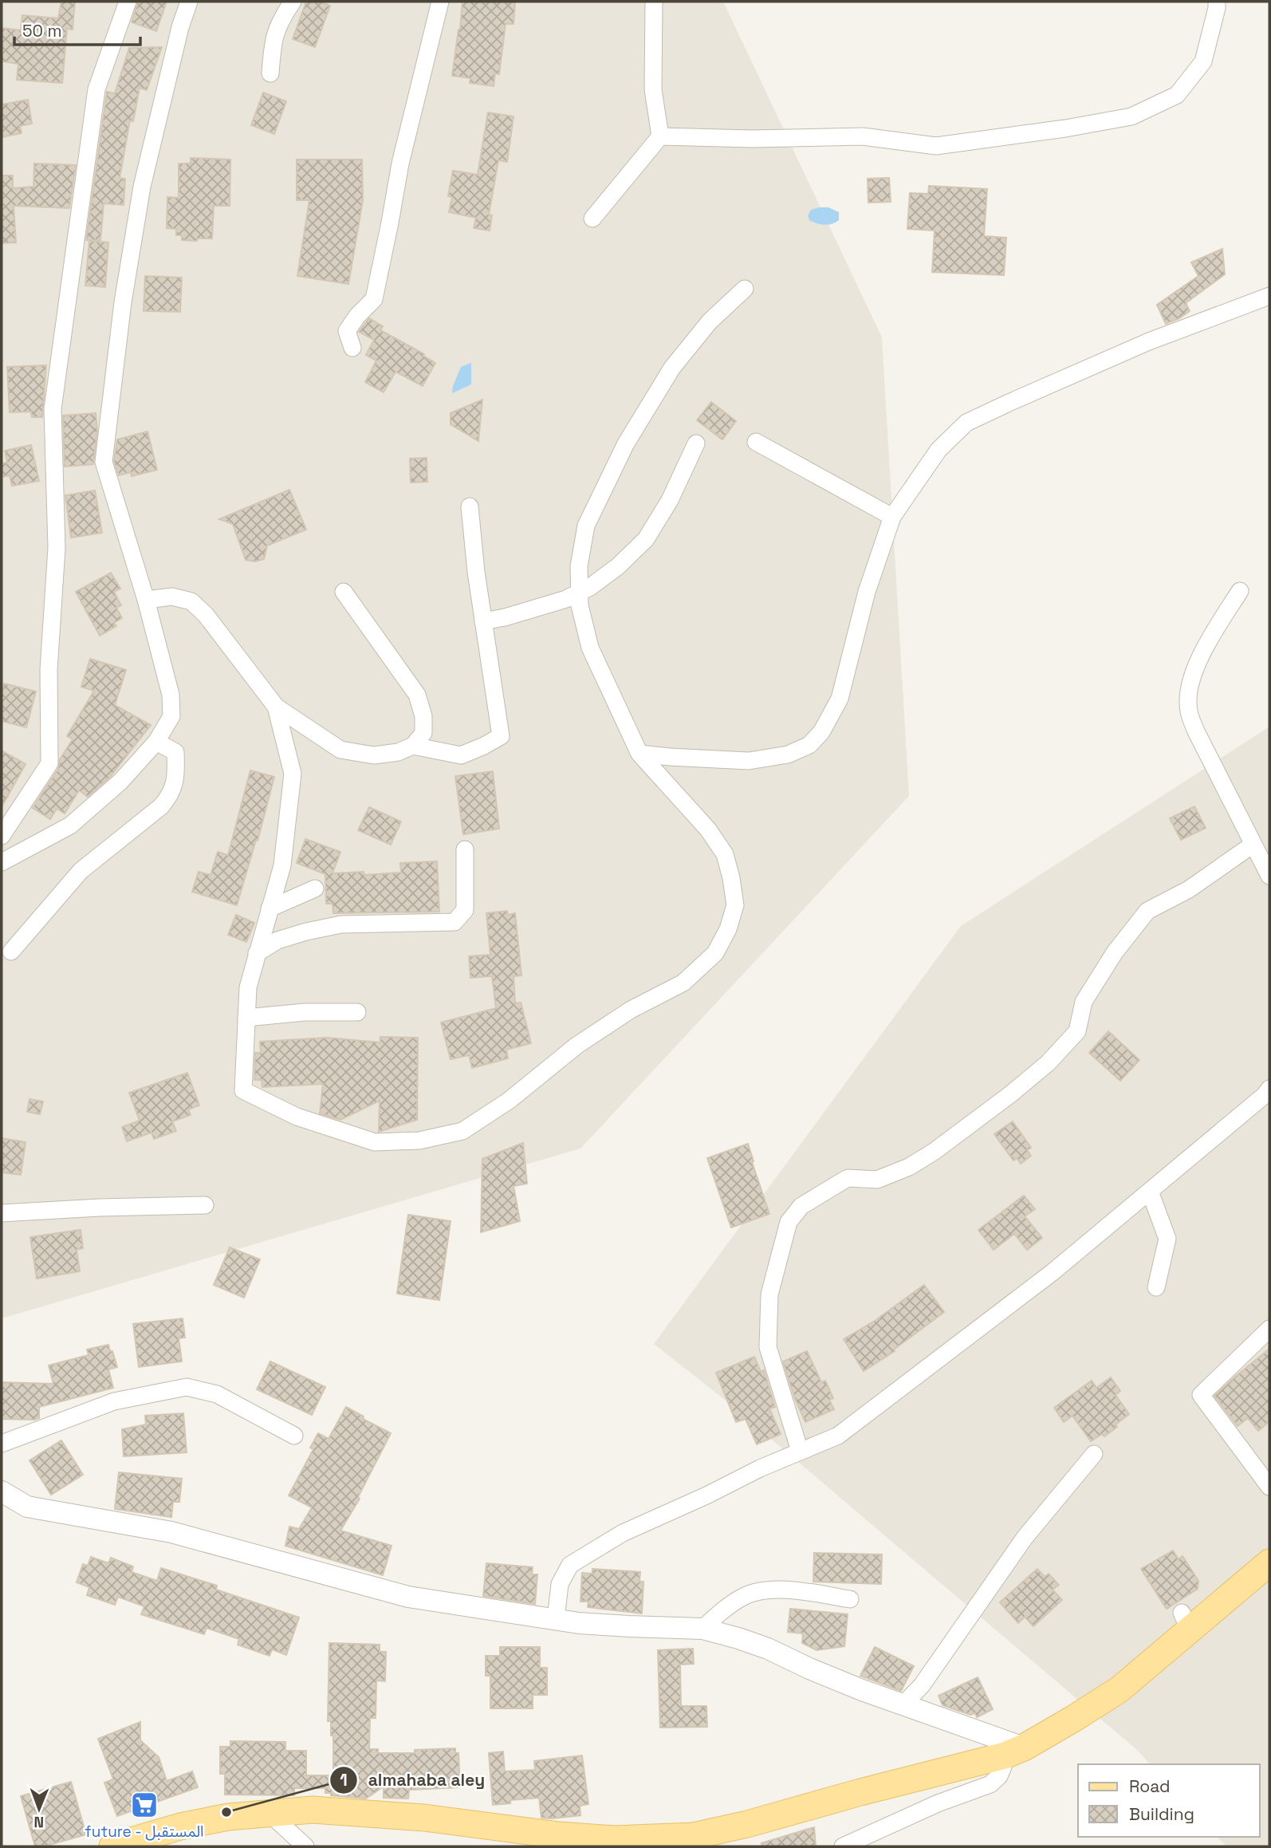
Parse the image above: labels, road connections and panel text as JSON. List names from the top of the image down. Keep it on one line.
{"places":{"supermarket":["future - المستقبل"],"other":["almahaba aley"]},"legend":["Road","Building"],"scale_bar":"50 m","north":"bottom"}
